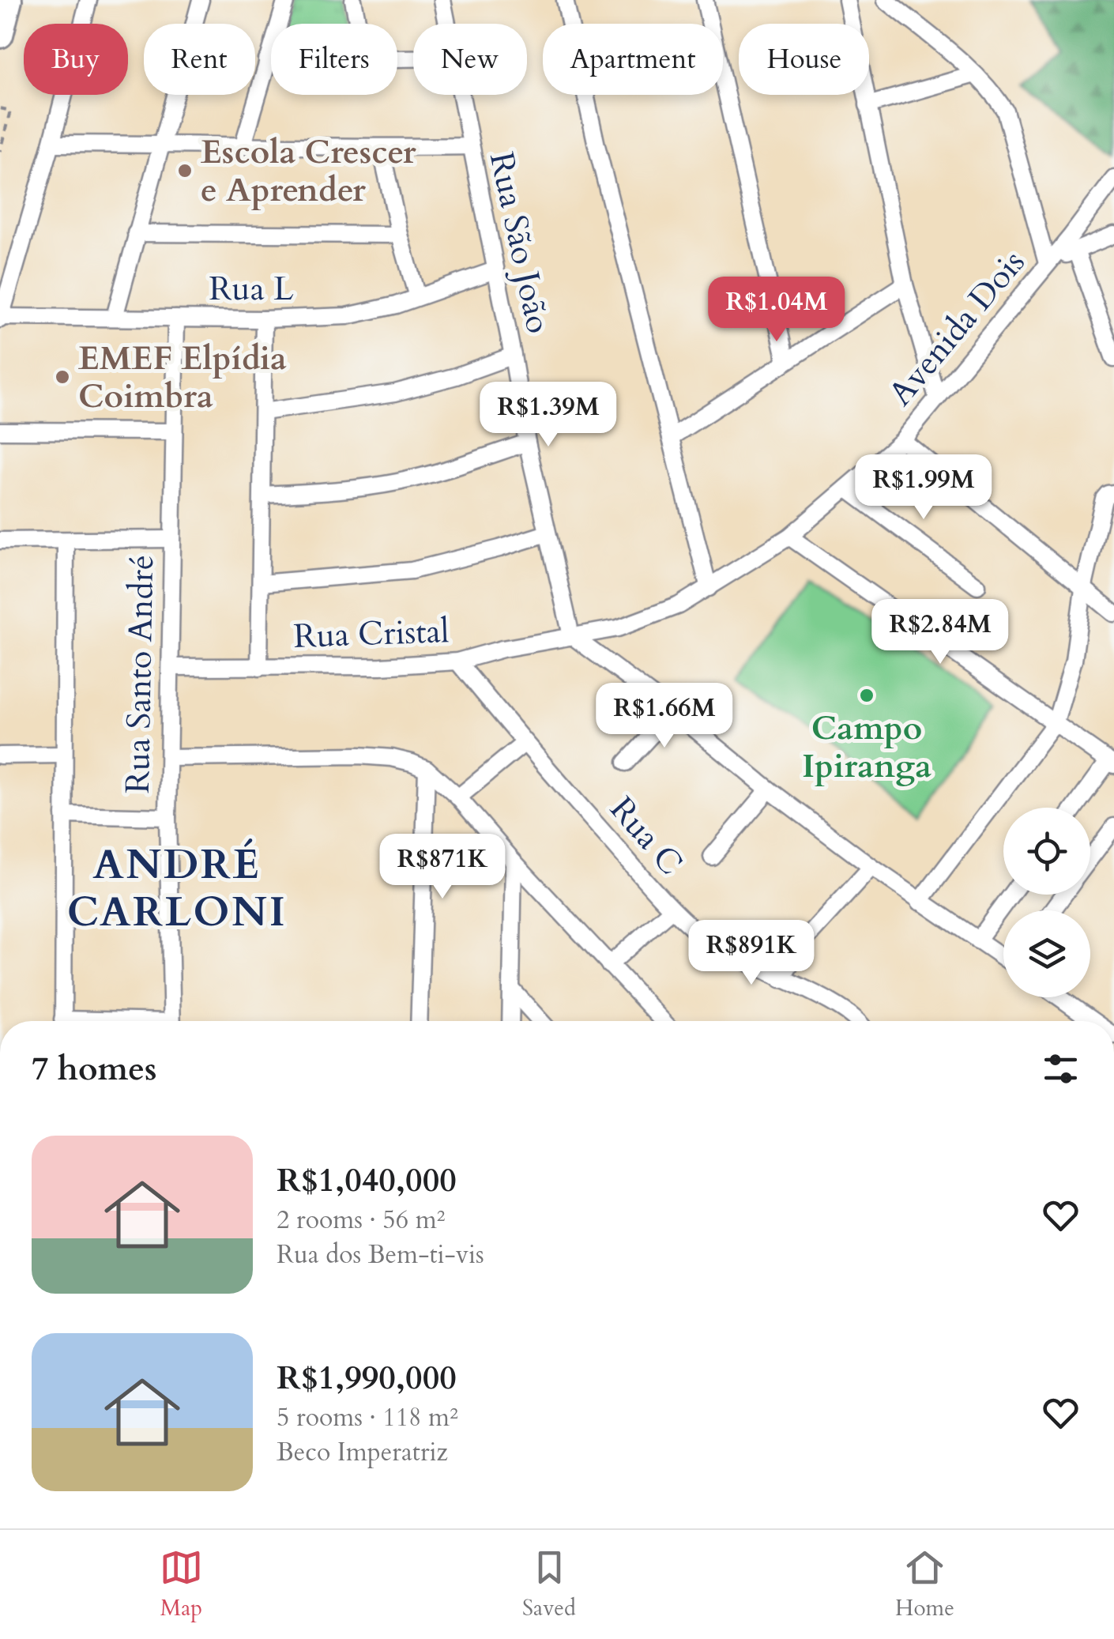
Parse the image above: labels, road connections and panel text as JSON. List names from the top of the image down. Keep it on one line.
{"streets":{"street":["Rua São João","Rua L","Avenida Dois","Rua Cristal","Rua Santo André","Rua C"]},"crossings":[["Rua São João","Rua L"],["Rua São João","Avenida Dois"],["Rua São João","Rua Cristal"],["Rua L","Rua Santo André"],["Avenida Dois","Rua Cristal"],["Rua Cristal","Rua Santo André"],["Rua Cristal","Rua C"]],"districts":["ANDRÉ CARLONI"],"places":["Escola Crescer e Aprender","EMEF Elpídia Coimbra","Campo Ipiranga"],"page":{"chip":["Buy","Rent","Filters","New","Apartment","House"],"price":["R$1.04M","R$1.39M","R$1.99M","R$2.84M","R$1.66M","R$871K","R$891K"],"heading":"7 homes","list":[{"name":"R$1,040,000","note":"2 rooms · 56 m² · Rua dos Bem-ti-vis"},{"name":"R$1,990,000","note":"5 rooms · 118 m² · Beco Imperatriz"}],"tabs":["Map","Saved","Home"]}}
